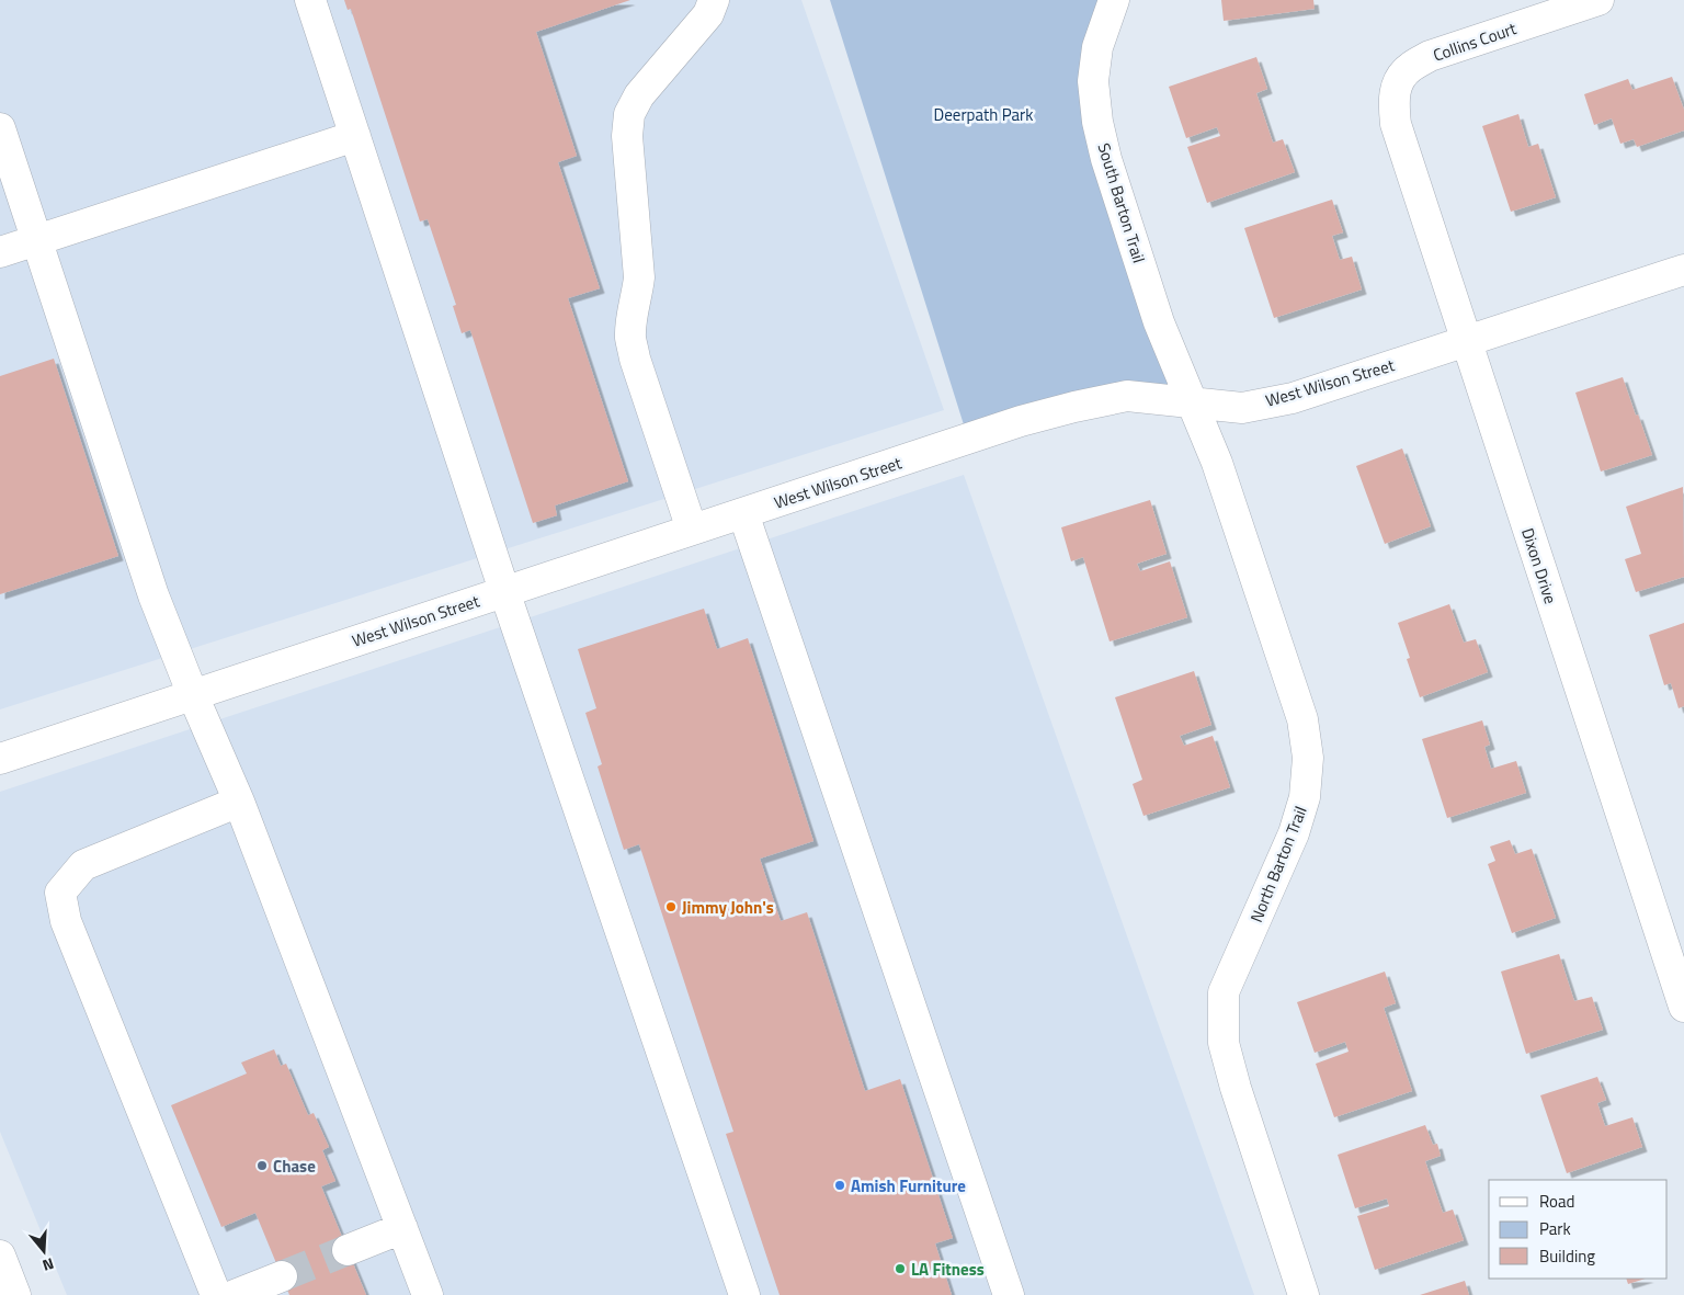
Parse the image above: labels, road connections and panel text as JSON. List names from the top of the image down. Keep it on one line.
{"streets":{"street":["Collins Court","South Barton Trail","West Wilson Street","Dixon Drive","North Barton Trail"]},"crossings":[["Collins Court","Dixon Drive"],["South Barton Trail","West Wilson Street"],["South Barton Trail","North Barton Trail"],["West Wilson Street","Dixon Drive"],["West Wilson Street","North Barton Trail"]],"parks":["Deerpath Park"],"places":["Jimmy John's","Chase","Amish Furniture","LA Fitness"],"legend":["Road","Park","Building"],"north":"bottom"}
